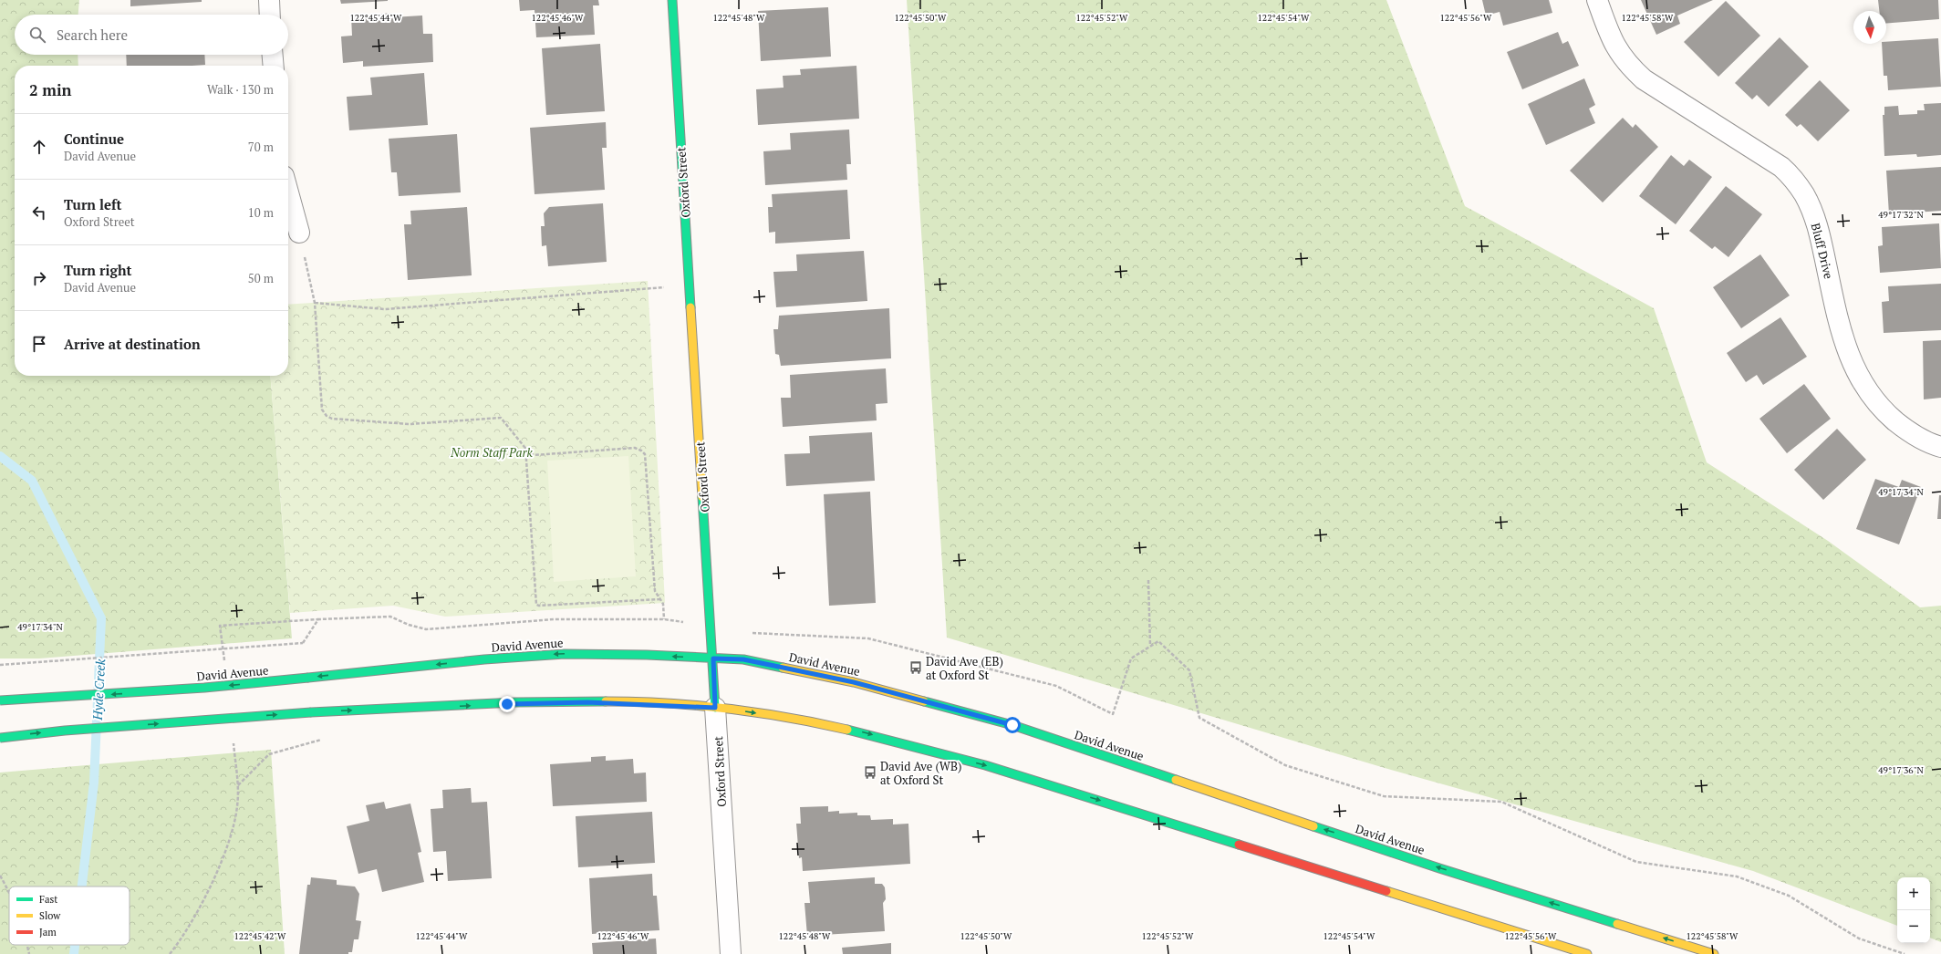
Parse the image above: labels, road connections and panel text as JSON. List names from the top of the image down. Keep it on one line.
{"streets":{"main road":["Oxford Street","David Avenue"],"street":["Bluff Drive"]},"crossings":[["Oxford Street","David Avenue"]],"water":["Hyde Creek"],"parks":["Norm Staff Park"],"places":{"bus stop":["David Ave (EB) at Oxford St","David Ave (WB) at Oxford St"]},"legend":["Fast","Slow","Jam"],"north":"bottom","page":{"search":"Search here","heading":["2 min","Walk · 130 m"],"list":[["Continue","David Avenue","70 m"],["Turn left","Oxford Street","10 m"],["Turn right","David Avenue","50 m"],"Arrive at destination"],"map_buttons":["+","−"]},"coordinates":["122°45'44\"W","122°45'46\"W","122°45'48\"W","122°45'50\"W","122°45'52\"W","122°45'54\"W","122°45'56\"W","122°45'58\"W","49°17'32\"N","49°17'34\"N","49°17'36\"N","122°45'42\"W"]}
